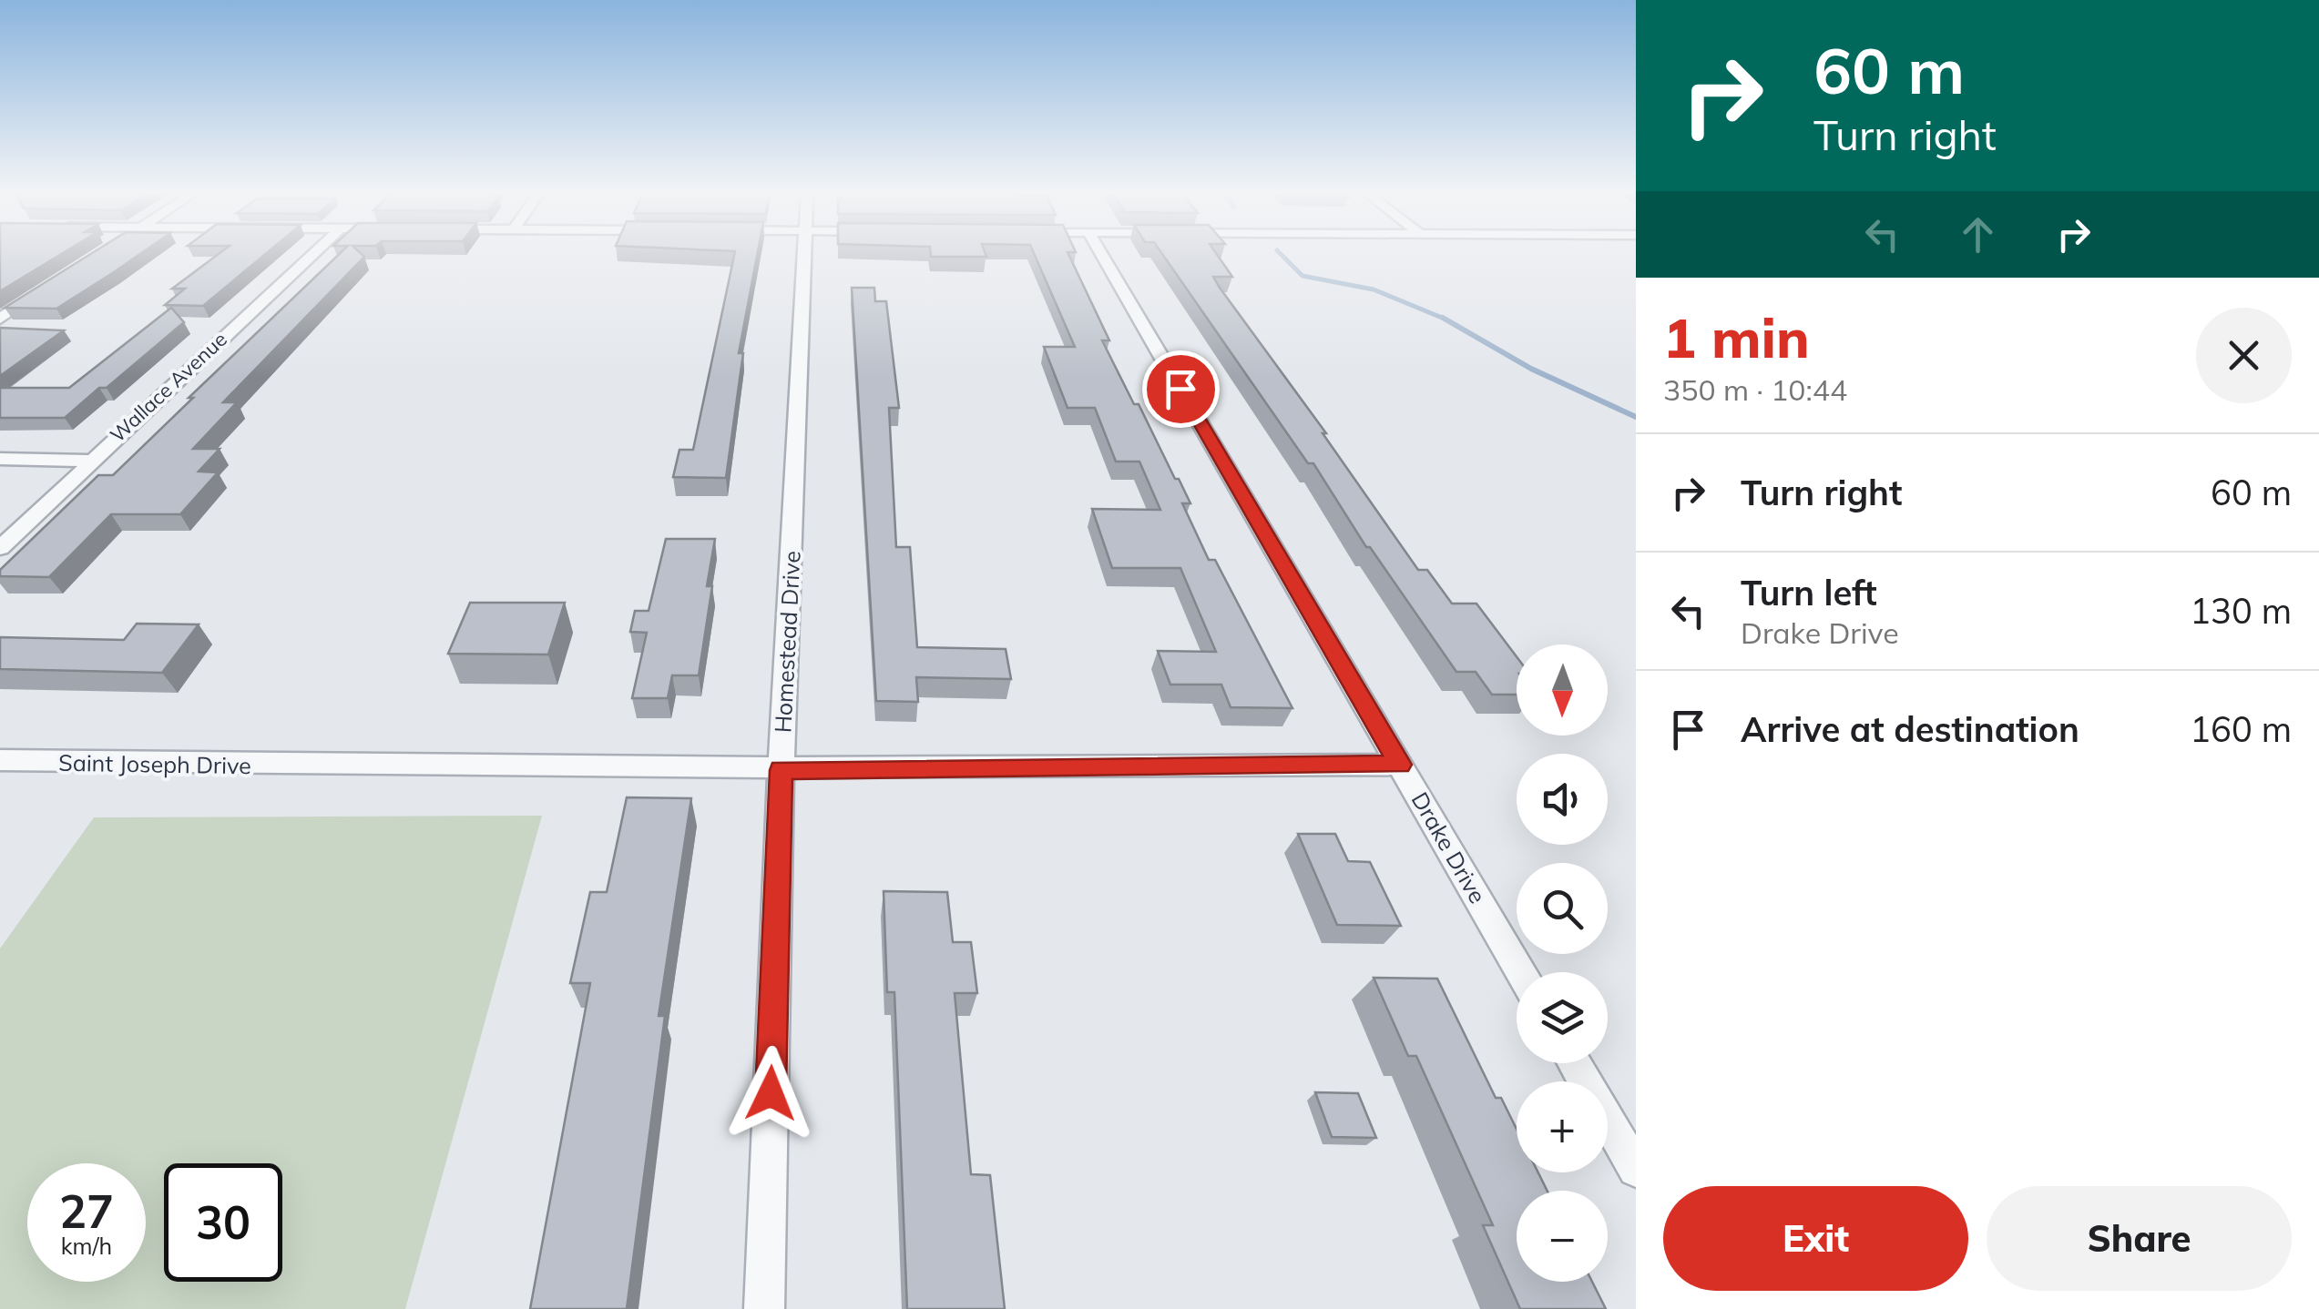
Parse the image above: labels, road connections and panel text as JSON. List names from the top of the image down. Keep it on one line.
{"streets":{"street":["Wallace Avenue","Homestead Drive","Saint Joseph Drive","Drake Drive"]},"crossings":[["Homestead Drive","Saint Joseph Drive"],["Saint Joseph Drive","Drake Drive"]],"north":"bottom","page":{"turn":["60 m","Turn right"],"heading":["1 min","350 m · 10:44"],"list":[{"name":"Turn right","value":"60 m"},{"name":"Turn left","note":"Drake Drive","value":"130 m"},{"name":"Arrive at destination","value":"160 m"}],"map_buttons":["+","−"],"speed":"27 km/h","limit":"30","buttons":["Exit","Share"]}}
